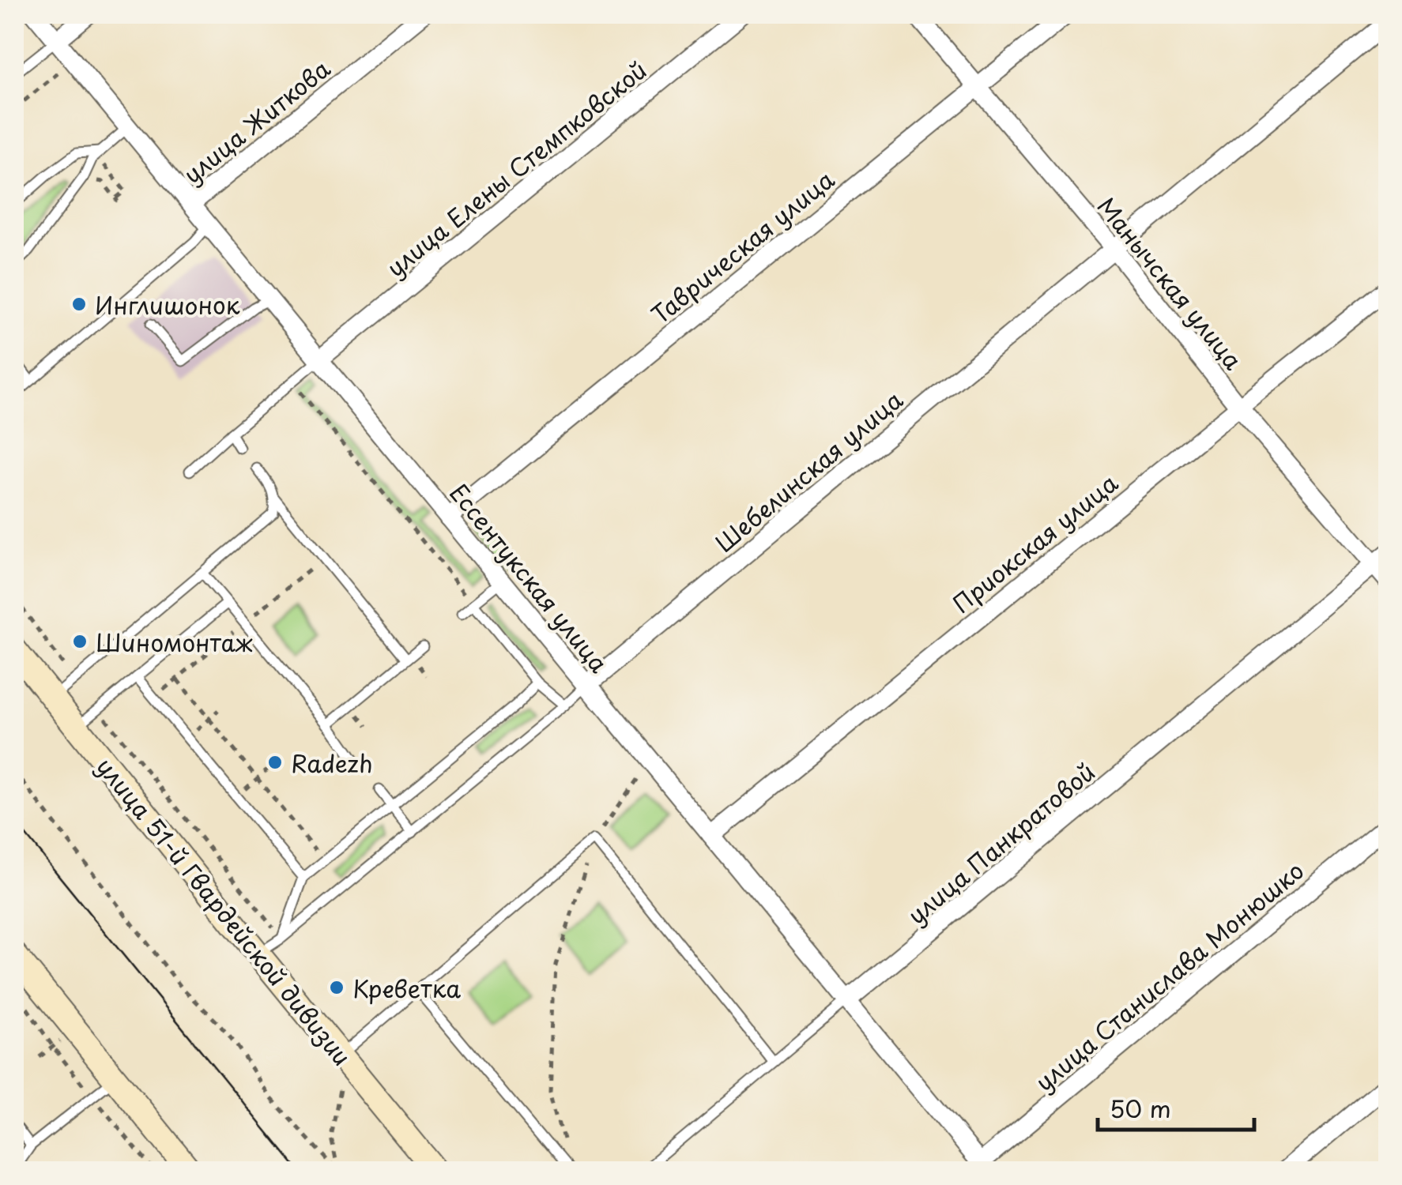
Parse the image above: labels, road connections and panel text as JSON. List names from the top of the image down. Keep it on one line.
{"streets":{"main road":["улица 51-й Гвардейской дивизии"],"street":["улица Житкова","улица Елены Стемпковской","Таврическая улица","Манычская улица","Шебелинская улица","Приокская улица","Ессентукская улица","улица Панкратовой","улица Станислава Монюшко"]},"crossings":[["улица Житкова","Ессентукская улица"],["улица Елены Стемпковской","Ессентукская улица"],["Таврическая улица","Манычская улица"],["Таврическая улица","Ессентукская улица"],["Манычская улица","Шебелинская улица"],["Манычская улица","Приокская улица"],["Манычская улица","улица Панкратовой"],["Шебелинская улица","Ессентукская улица"],["Шебелинская улица","улица 51-й Гвардейской дивизии"],["Приокская улица","Ессентукская улица"],["Ессентукская улица","улица Панкратовой"],["Ессентукская улица","улица Станислава Монюшко"]],"places":["Инглишонок","Шиномонтаж","Radezh","Креветка"],"scale_bar":"50 m"}
